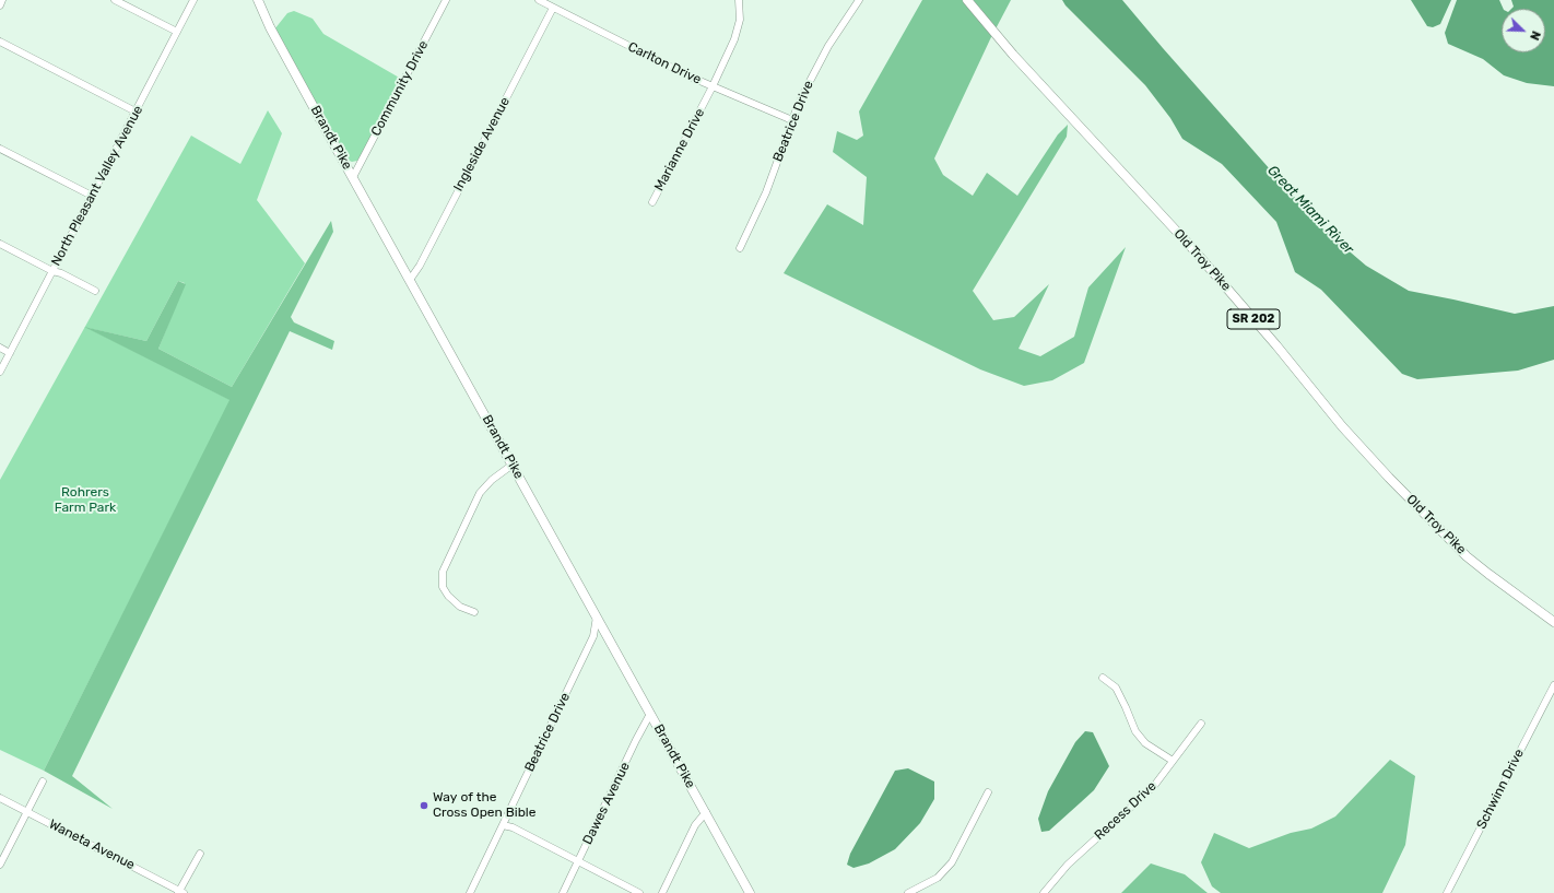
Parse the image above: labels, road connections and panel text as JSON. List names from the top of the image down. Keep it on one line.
{"streets":{"main road":["Brandt Pike","Old Troy Pike","SR 202"],"street":["Carlton Drive","Community Drive","Beatrice Drive","Ingleside Avenue","Marianne Drive","North Pleasant Valley Avenue","Schwinn Drive","Dawes Avenue","Recess Drive","Waneta Avenue"]},"crossings":[["Carlton Drive","Beatrice Drive"],["Carlton Drive","Ingleside Avenue"],["Carlton Drive","Marianne Drive"],["Community Drive","Brandt Pike"],["Beatrice Drive","Brandt Pike"],["Brandt Pike","Ingleside Avenue"],["Brandt Pike","Dawes Avenue"]],"water":["Great Miami River"],"parks":["Rohrers Farm Park"],"places":["Way of the Cross Open Bible"],"north":"bottom right"}
